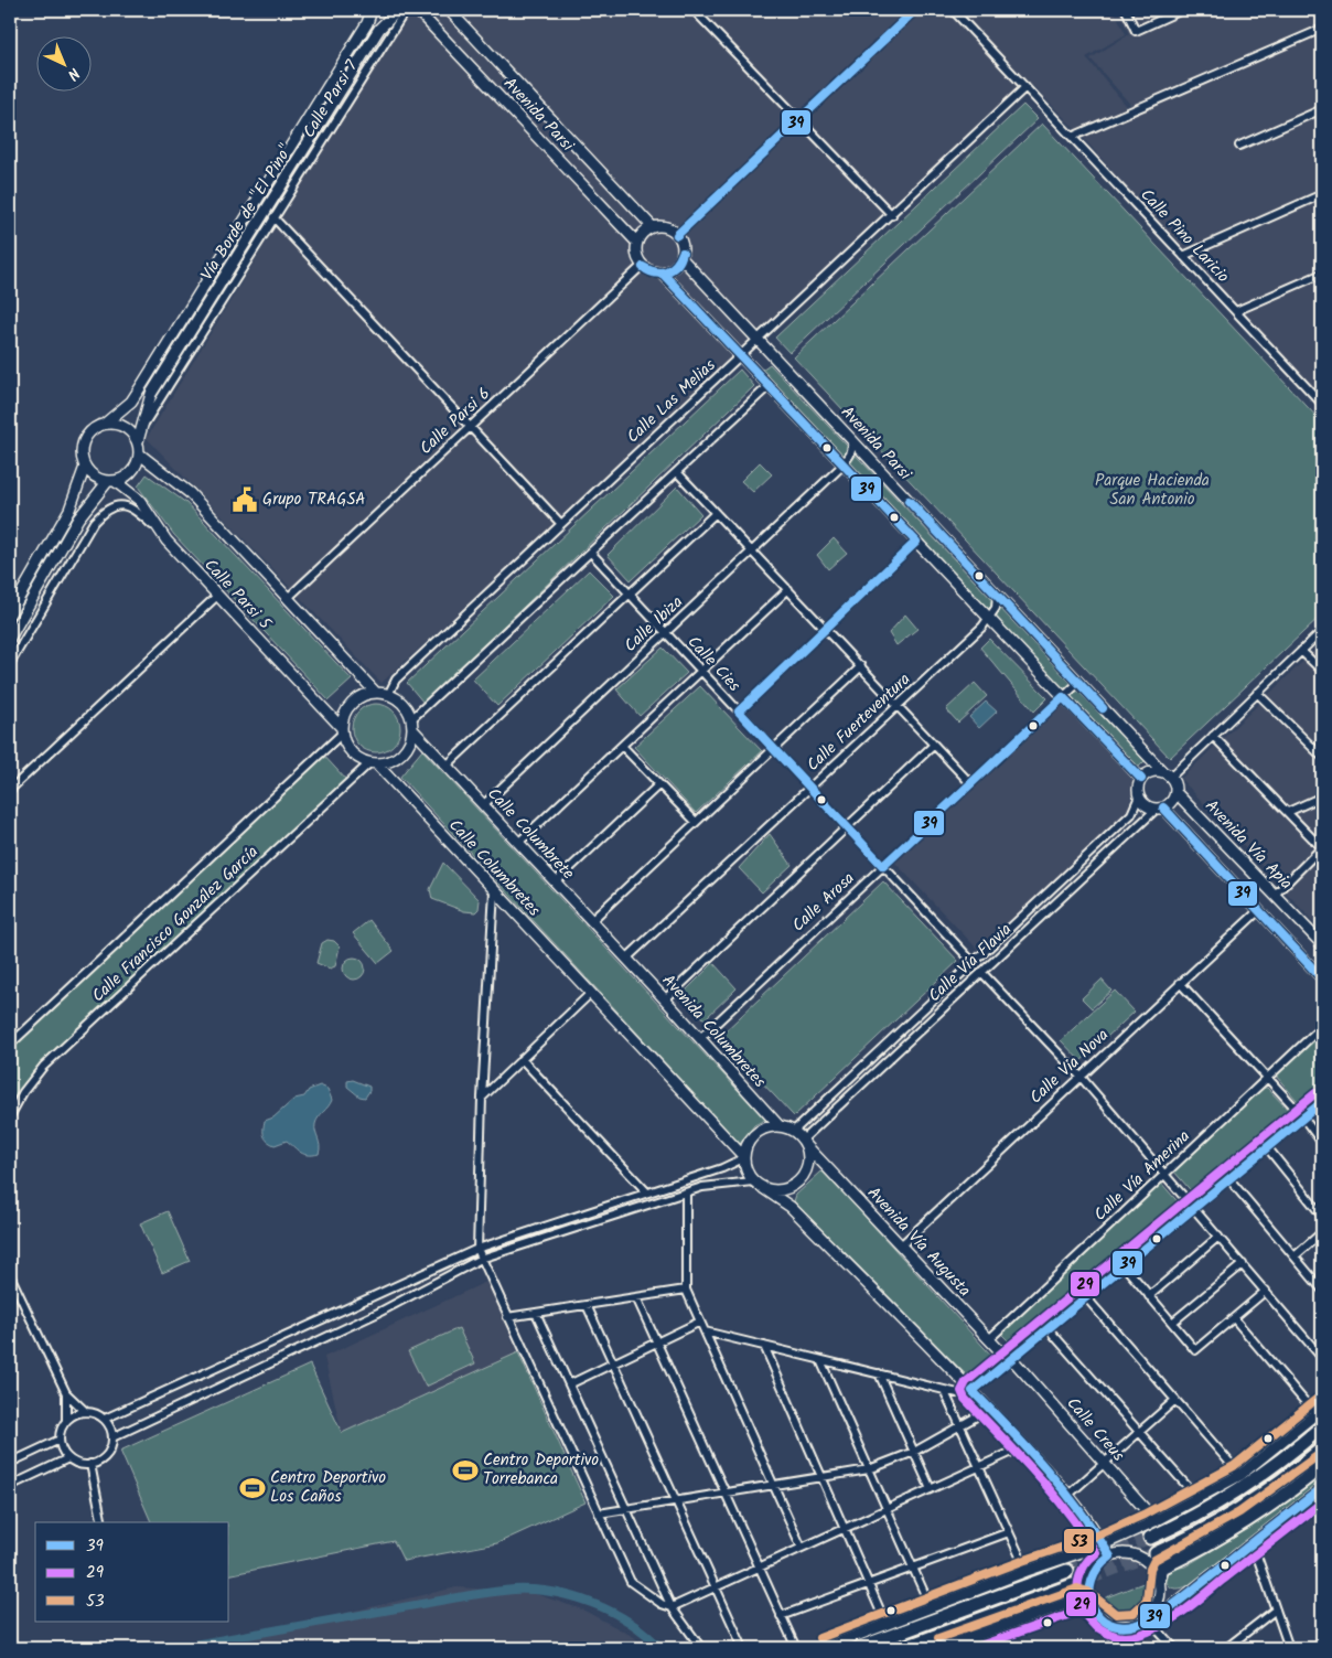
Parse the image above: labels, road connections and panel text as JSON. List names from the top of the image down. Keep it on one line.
{"streets":{"street":["Calle Parsi 7","Avenida Parsi","Vía Borde de \"El Pino\"","Calle Pino Laricio","Calle Las Melias","Calle Parsi 6","Calle Parsi 5","Calle Ibiza","Calle Cies","Calle Fuerteventura","Calle Columbrete","Avenida Vía Apia","Calle Columbretes","Calle Arosa","Calle Francisco González García","Calle Vía Flavia","Avenida Columbretes","Calle Via Nova","Calle Vía Amerina","Avenida Vía Augusta","Calle Creus"]},"crossings":[["Calle Parsi 7","Vía Borde de \"El Pino\""],["Avenida Parsi","Calle Las Melias"],["Avenida Parsi","Calle Parsi 6"],["Avenida Parsi","Avenida Vía Apia"],["Avenida Parsi","Calle Arosa"],["Avenida Parsi","Calle Vía Flavia"],["Vía Borde de \"El Pino\"","Calle Parsi 5"],["Calle Pino Laricio","Calle Las Melias"],["Calle Las Melias","Calle Parsi 5"],["Calle Las Melias","Calle Columbrete"],["Calle Las Melias","Calle Columbretes"],["Calle Las Melias","Calle Francisco González García"],["Calle Parsi 5","Calle Columbrete"],["Calle Parsi 5","Calle Columbretes"],["Calle Parsi 5","Calle Francisco González García"],["Calle Ibiza","Calle Cies"],["Calle Ibiza","Calle Columbrete"],["Calle Cies","Calle Fuerteventura"],["Calle Cies","Calle Arosa"],["Calle Cies","Calle Vía Flavia"],["Calle Fuerteventura","Calle Columbrete"],["Calle Fuerteventura","Avenida Columbretes"],["Calle Columbrete","Calle Columbretes"],["Calle Columbrete","Calle Francisco González García"],["Calle Columbrete","Avenida Columbretes"],["Avenida Vía Apia","Calle Vía Flavia"],["Calle Columbretes","Calle Francisco González García"],["Calle Arosa","Avenida Columbretes"],["Calle Vía Flavia","Avenida Columbretes"],["Calle Vía Flavia","Avenida Vía Augusta"],["Avenida Columbretes","Avenida Vía Augusta"],["Calle Via Nova","Avenida Vía Augusta"],["Calle Vía Amerina","Avenida Vía Augusta"],["Avenida Vía Augusta","Calle Creus"]],"parks":["Parque Hacienda San Antonio"],"places":{"public building":["Grupo TRAGSA"],"sports":["Centro Deportivo Torrebanca","Centro Deportivo Los Caños"]},"lines":["transit line 39","transit line 29","transit line 53"],"legend":["39","29","53"],"north":"bottom right"}
